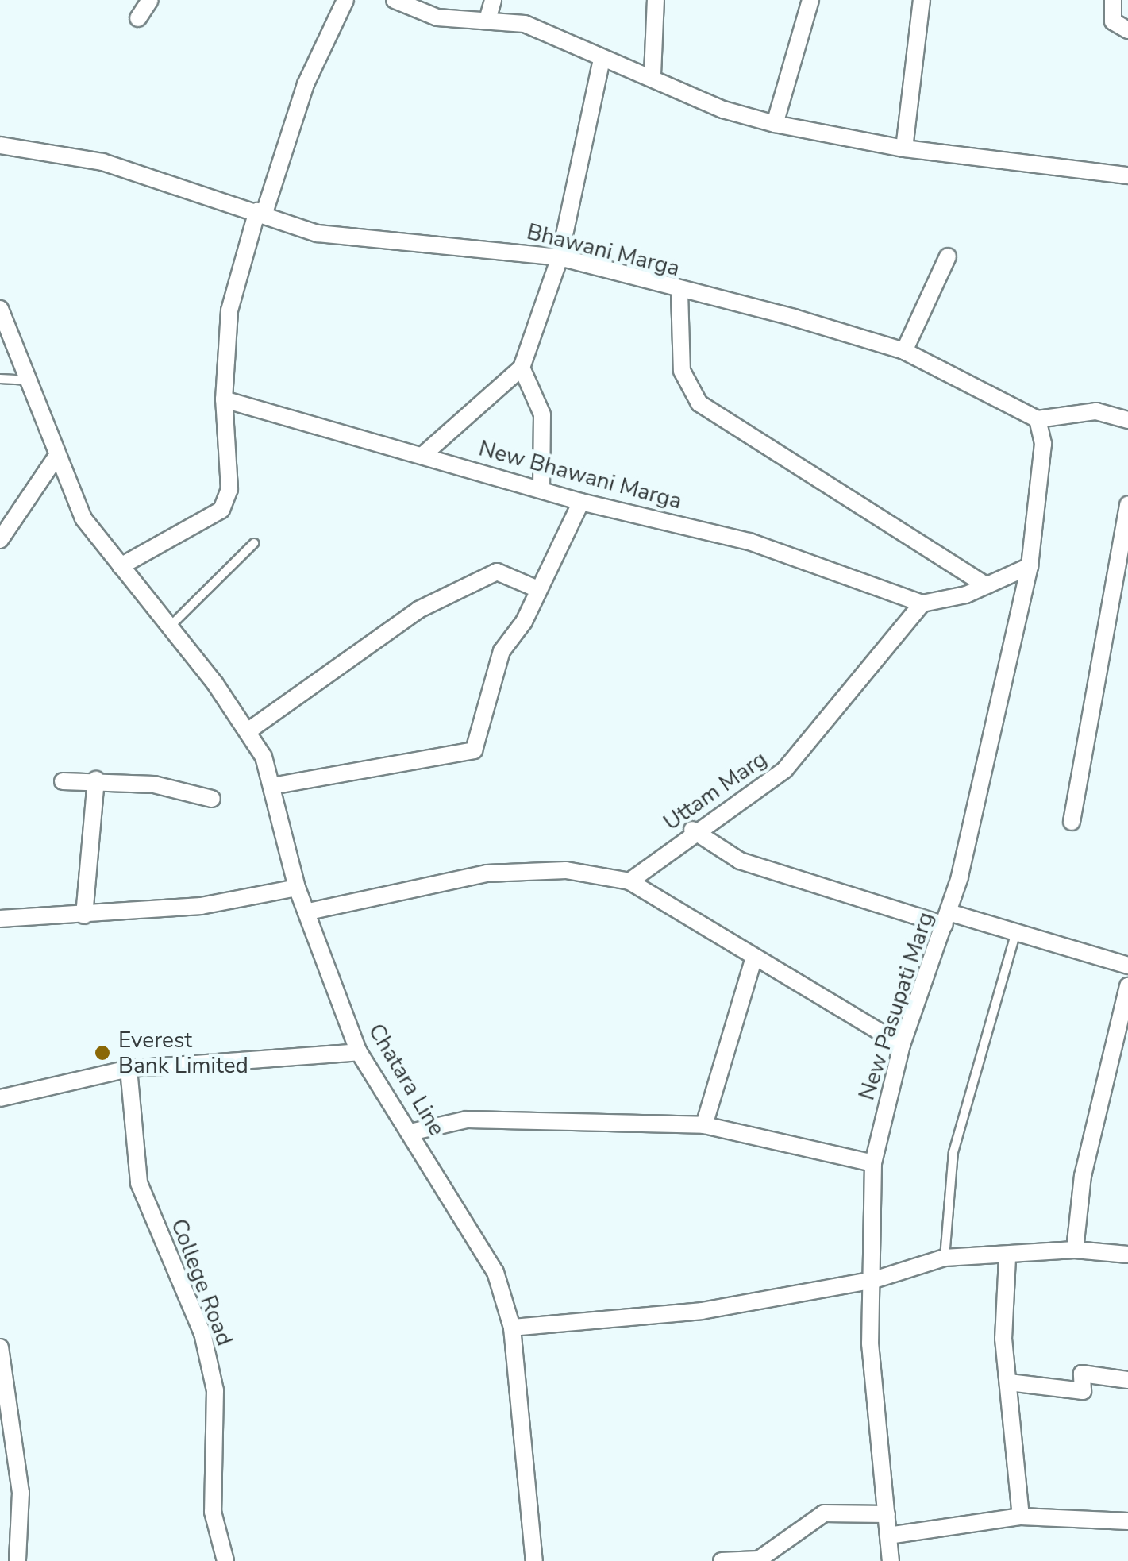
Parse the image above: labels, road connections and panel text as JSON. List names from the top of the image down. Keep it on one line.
{"streets":{"street":["Bhawani Marga","New Bhawani Marga","Uttam Marg","New Pasupati Marg","Chatara Line","College Road"]},"crossings":[["New Bhawani Marga","Uttam Marg"]],"places":["Everest Bank Limited"]}
